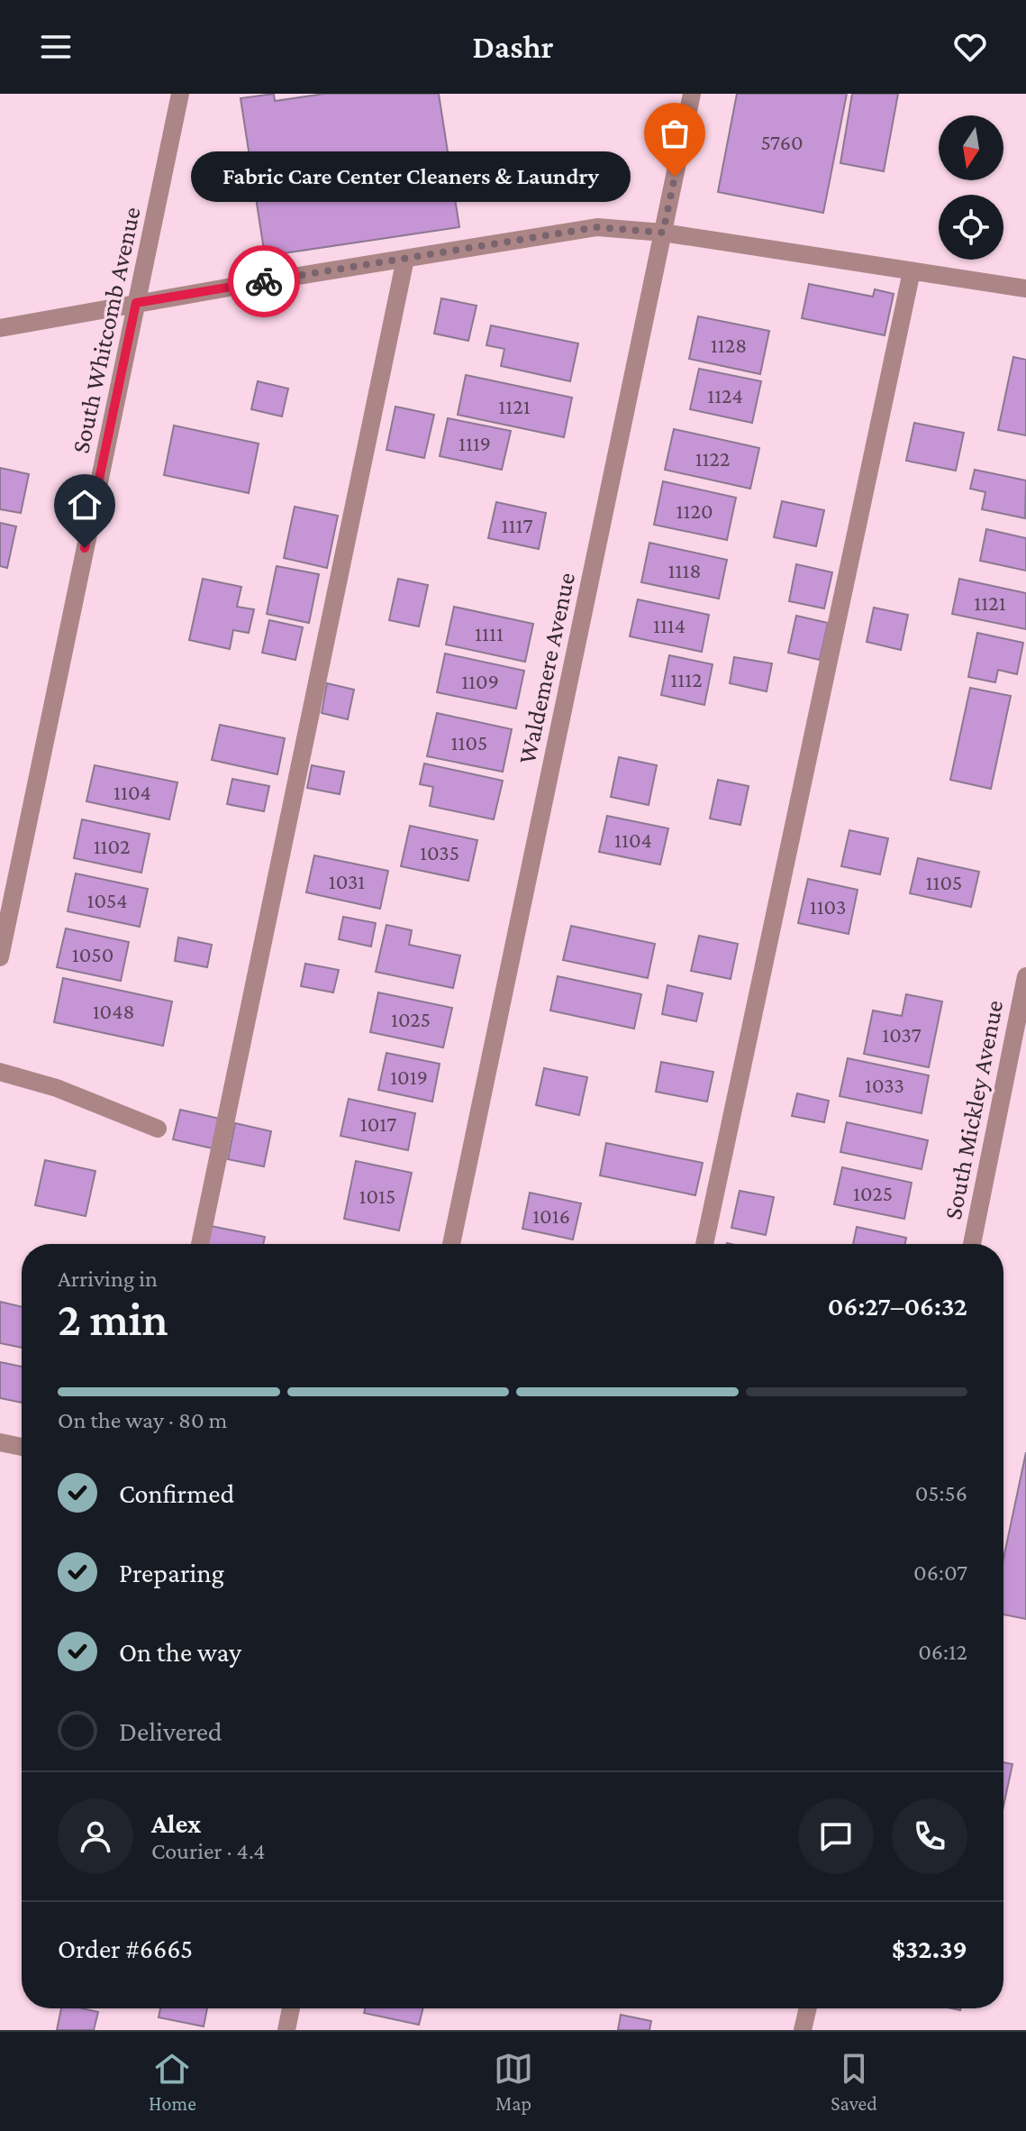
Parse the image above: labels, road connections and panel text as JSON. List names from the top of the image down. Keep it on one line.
{"streets":{"street":["South Whitcomb Avenue","Waldemere Avenue","South Mickley Avenue"]},"places":["Fabric Care Center Cleaners & Laundry"],"house_numbers":["5760","1128","1124","1121","1119","1122","1120","1117","1118","1121","1114","1111","1112","1109","1105","1104","1104","1102","1035","1031","1105","1054","1103","1050","1048","1025","1037","1019","1033","1017","1025","1015","1016"],"north":"bottom","page":{"header":"Dashr","bubble":"Fabric Care Center Cleaners & Laundry","heading":["2 min","Arriving in","06:27–06:32"],"panel":["Alex","Courier · 4.4","Order #6665","$32.39"],"bar":"On the way · 80 m","list":[["Confirmed","05:56"],["Preparing","06:07"],["On the way","06:12"],"Delivered"],"tabs":["Home","Map","Saved"]}}
